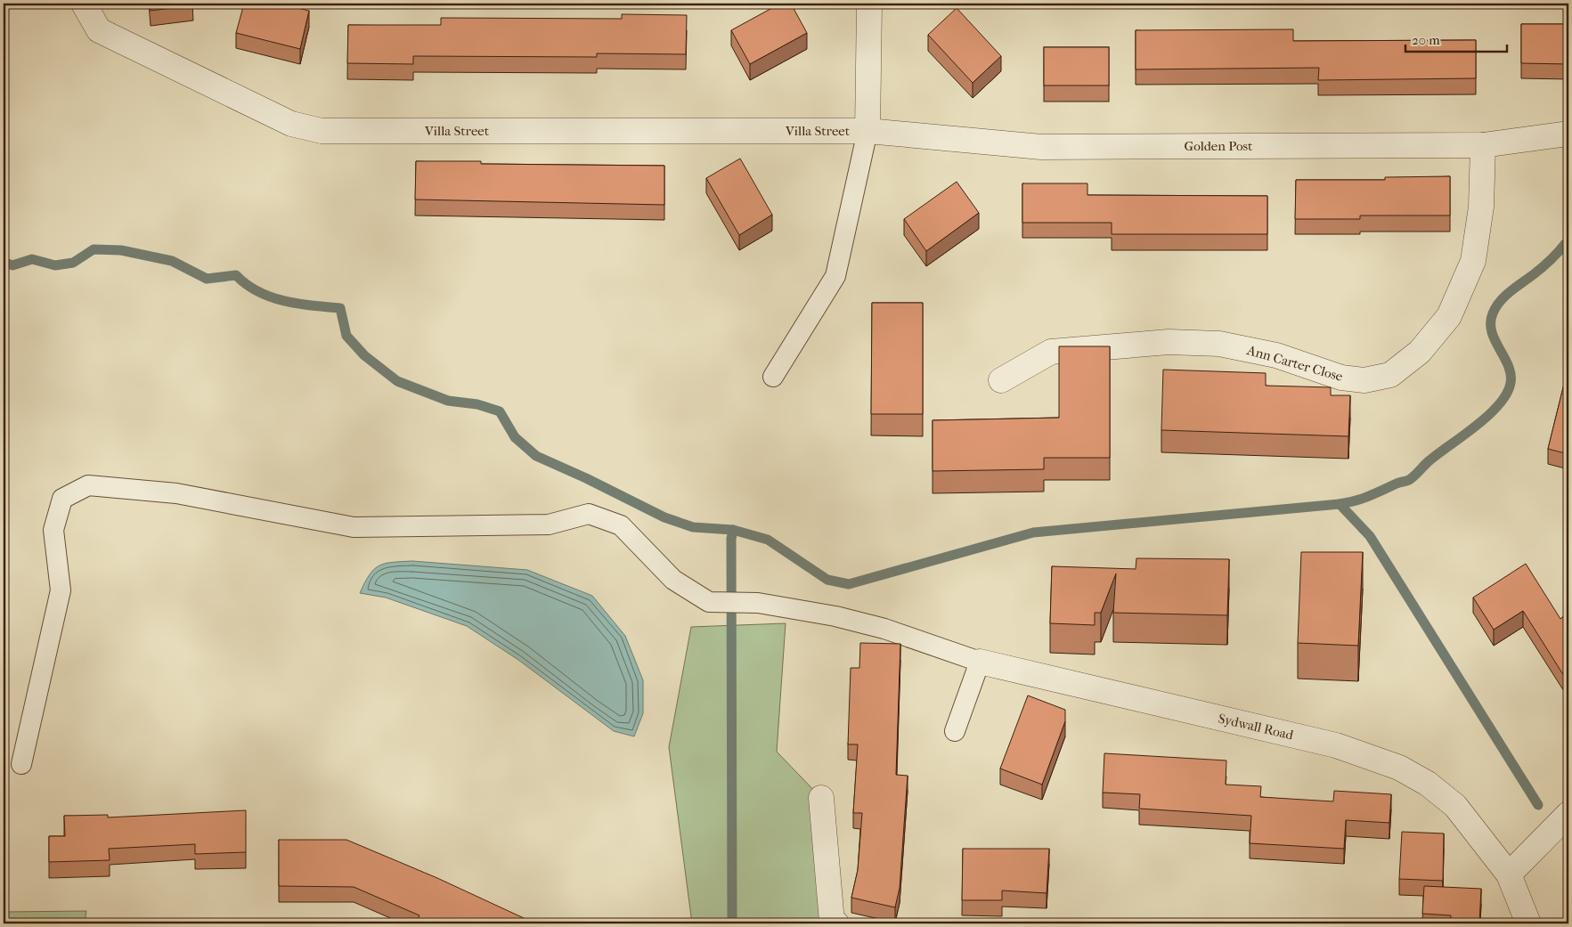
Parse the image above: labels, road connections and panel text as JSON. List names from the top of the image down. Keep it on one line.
{"streets":{"street":["Villa Street","Golden Post","Ann Carter Close","Sydwall Road"]},"crossings":[["Villa Street","Golden Post"],["Golden Post","Ann Carter Close"]],"scale_bar":"20 m"}
